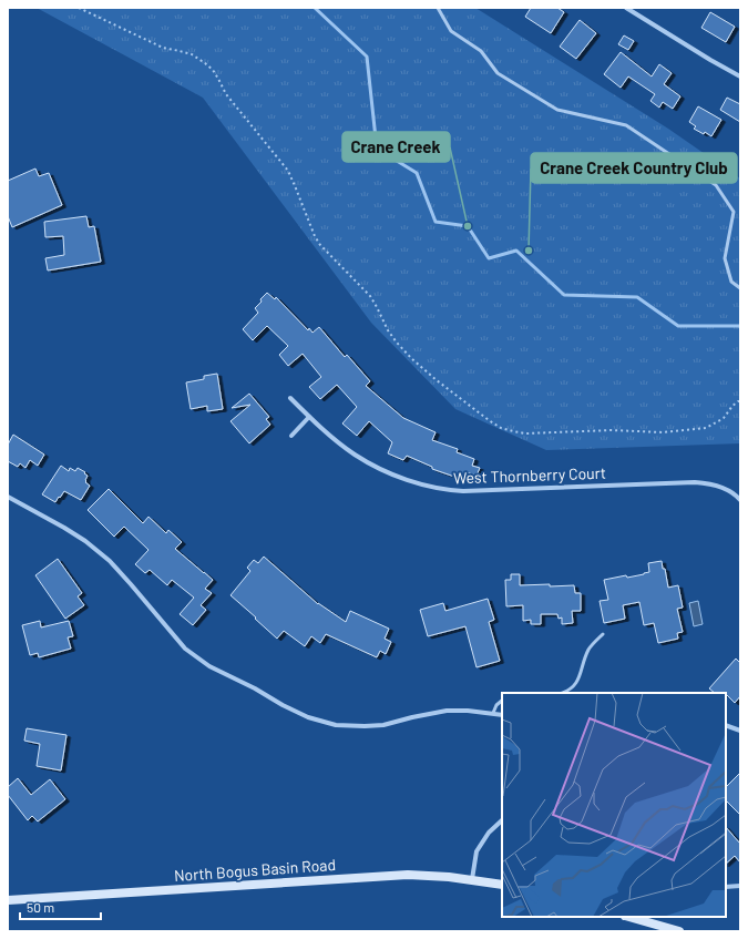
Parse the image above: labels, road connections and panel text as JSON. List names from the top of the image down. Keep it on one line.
{"streets":{"street":["West Thornberry Court","North Bogus Basin Road"]},"places":["Crane Creek","Crane Creek Country Club"],"scale_bar":"50 m"}
